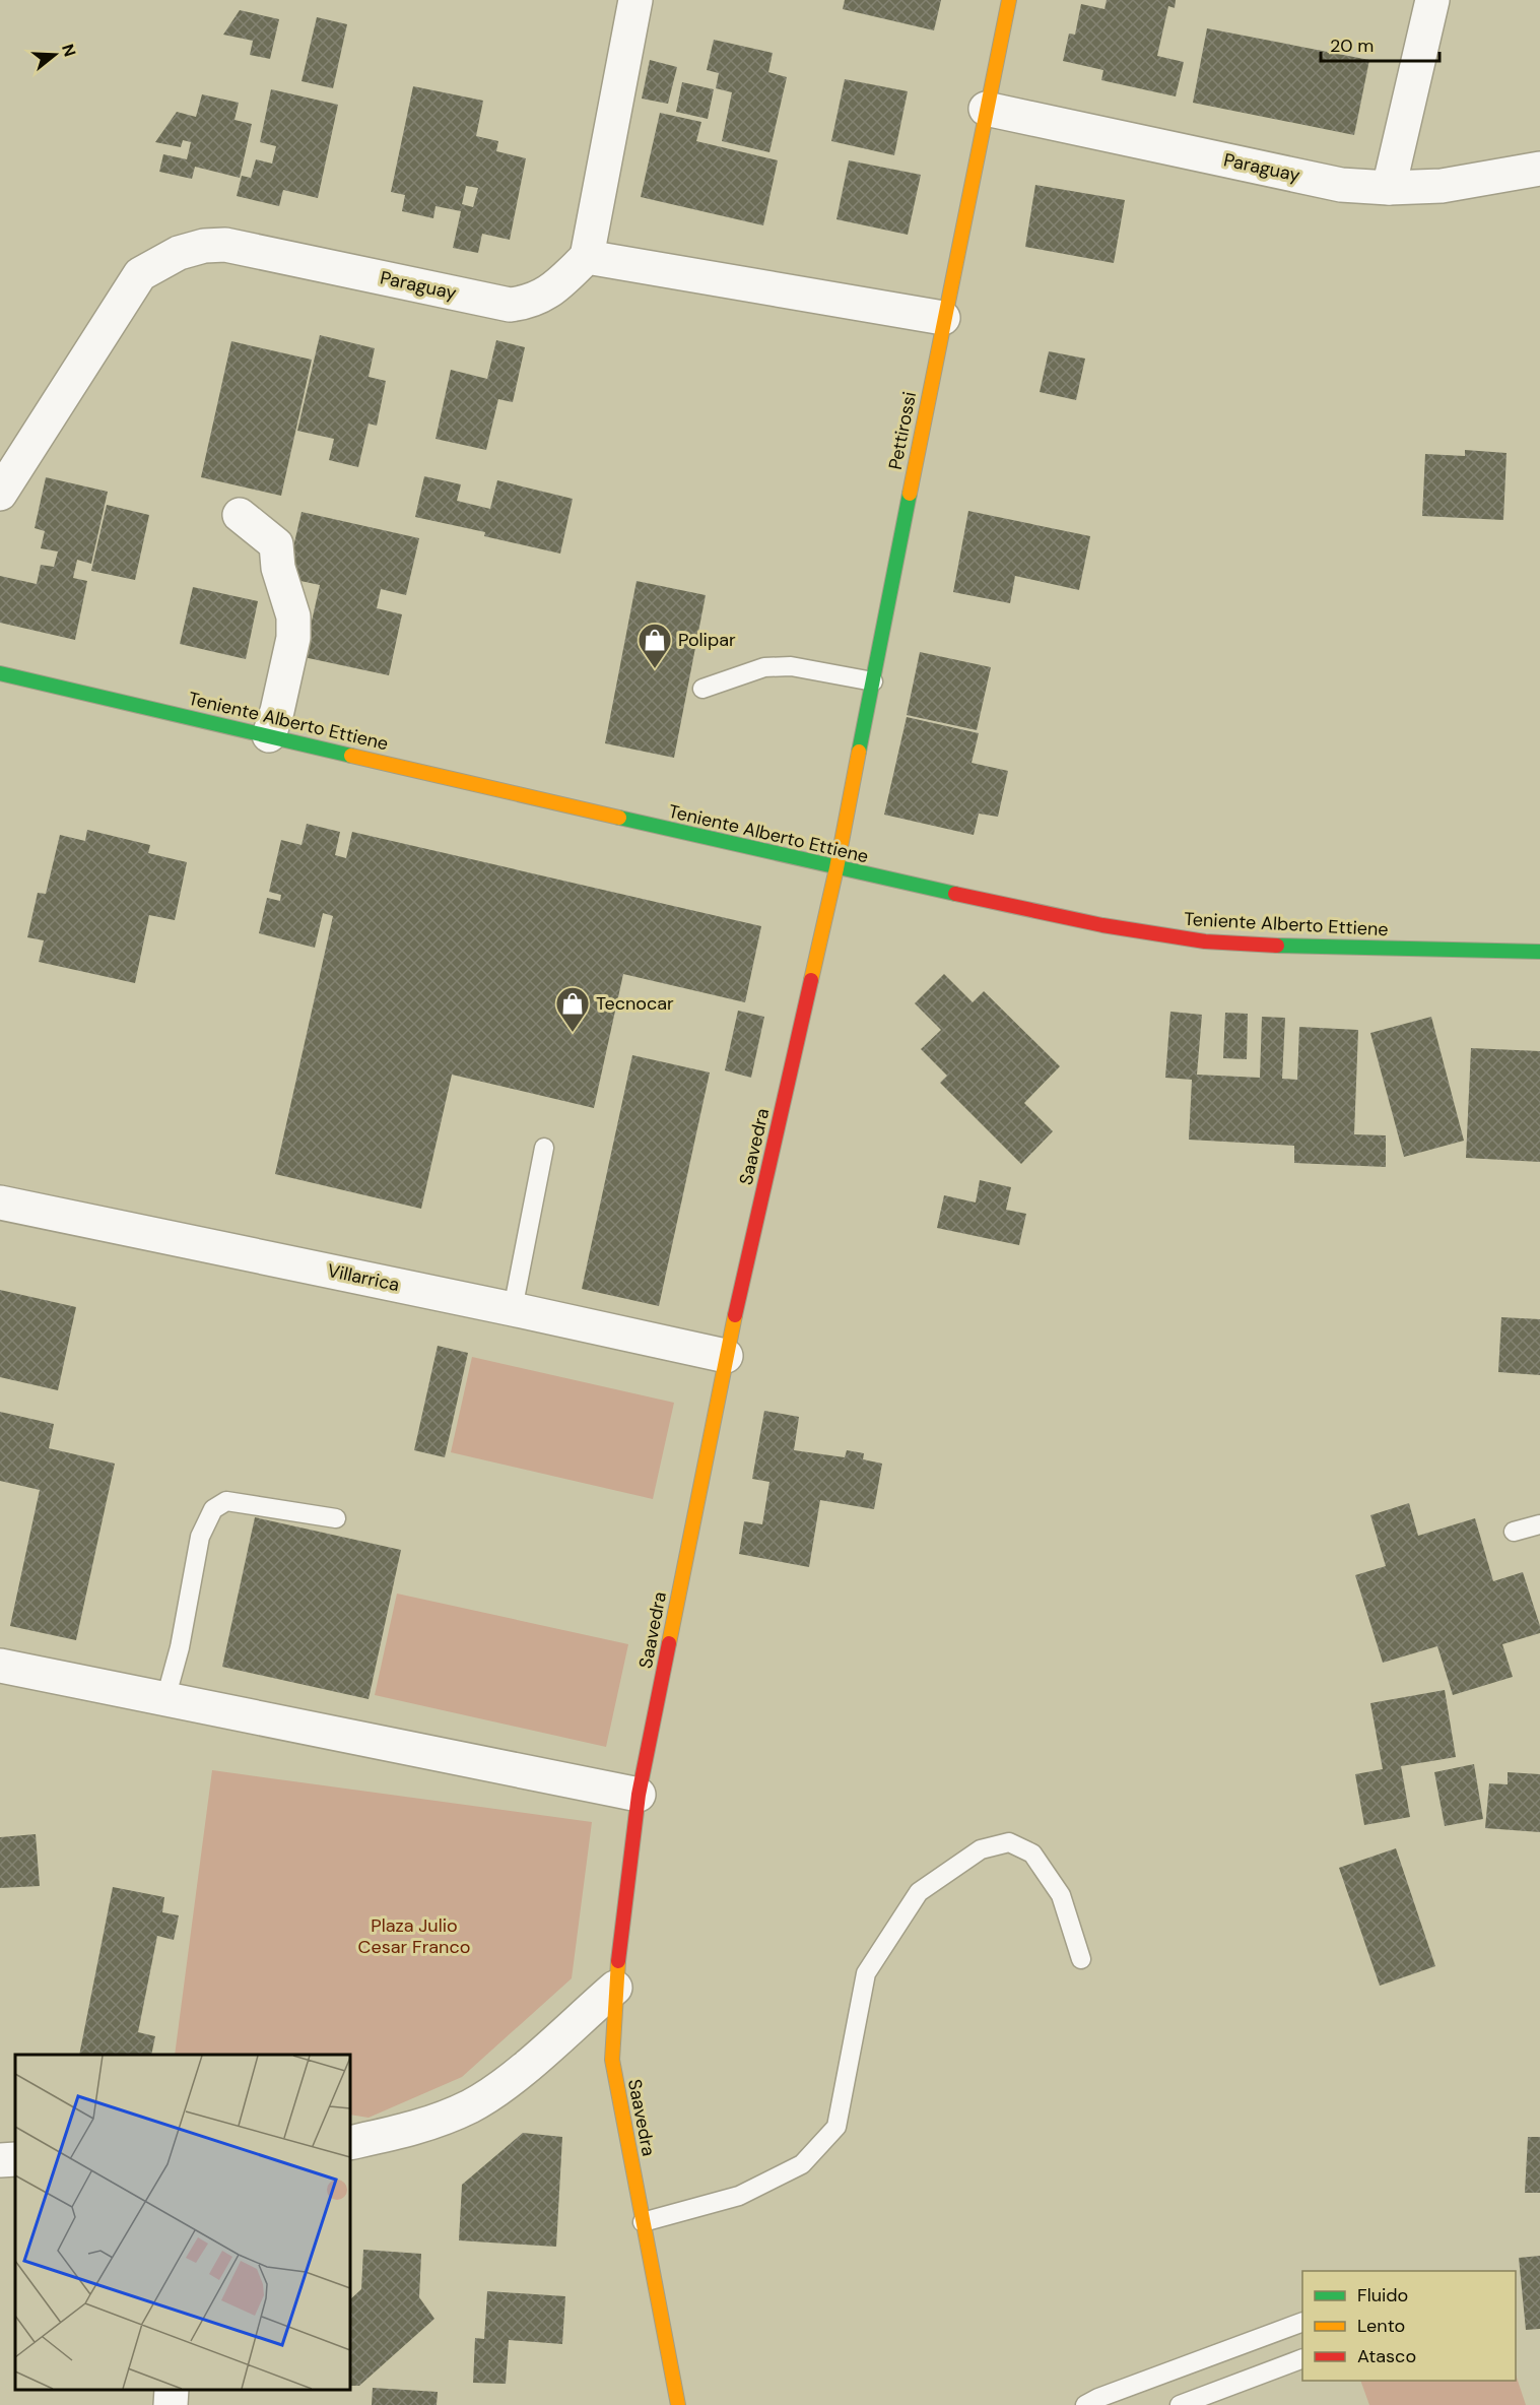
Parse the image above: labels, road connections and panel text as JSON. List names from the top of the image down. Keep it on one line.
{"streets":{"street":["Paraguay","Pettirossi","Teniente Alberto Ettiene","Saavedra","Villarrica"]},"crossings":[["Paraguay","Pettirossi"],["Pettirossi","Teniente Alberto Ettiene"],["Pettirossi","Saavedra"],["Teniente Alberto Ettiene","Saavedra"],["Saavedra","Villarrica"]],"parks":["Plaza Julio Cesar Franco"],"places":{"shop":["Polipar","Tecnocar"]},"legend":["Fluido","Lento","Atasco"],"scale_bar":"20 m","north":"right"}
